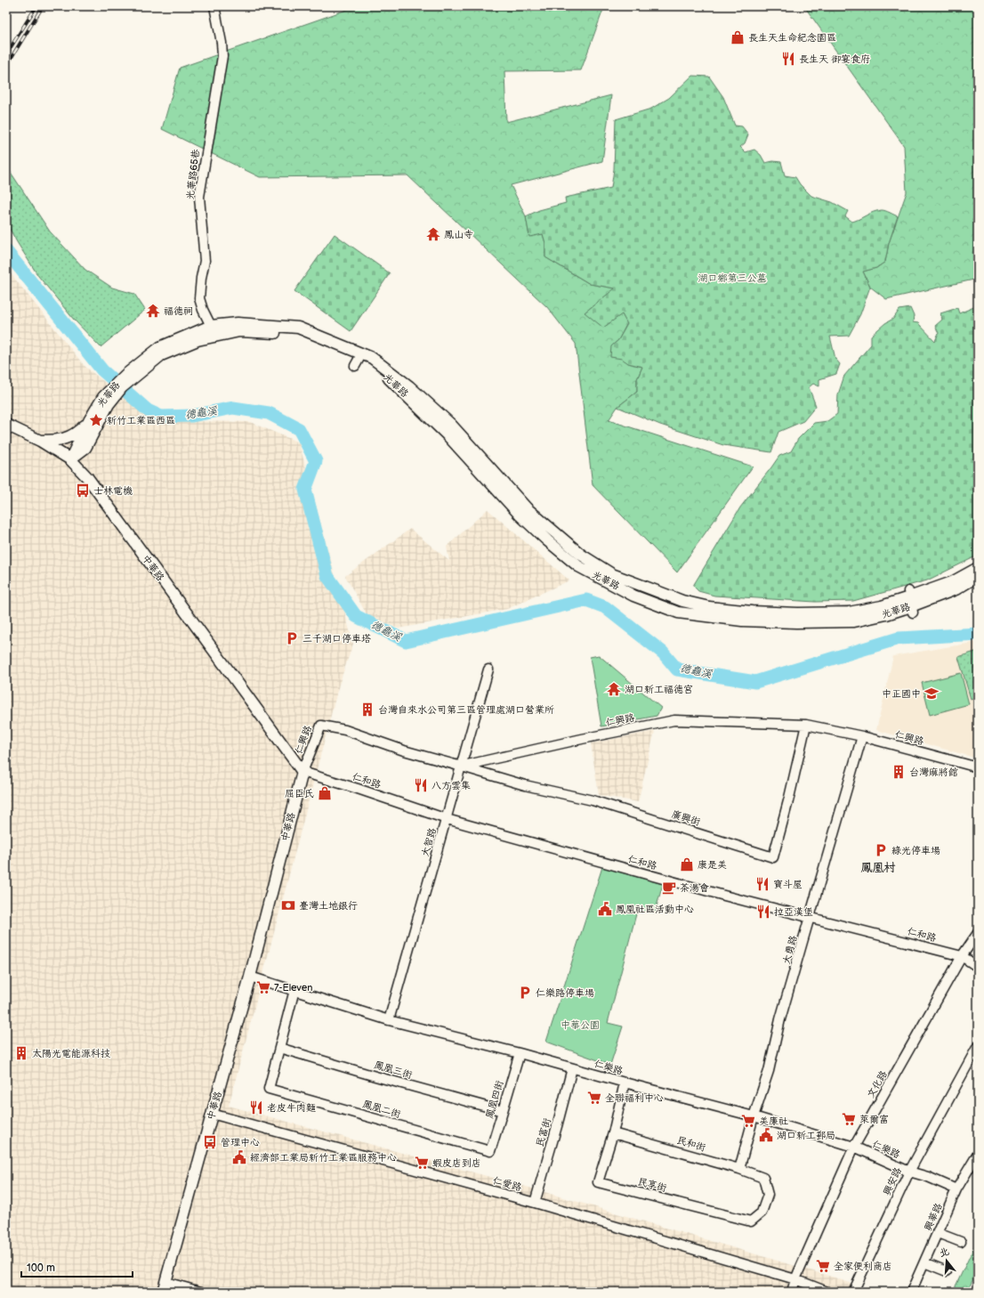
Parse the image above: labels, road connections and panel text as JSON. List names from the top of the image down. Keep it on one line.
{"streets":{"street":["光華路65巷","光華路","中華路","仁興路","仁和路","廣興街","大智路","大勇路","仁樂路","鳳凰三街","文化路","鳳凰四街","鳳凰二街","民富街","民和街","興安路","仁愛路","民享街","興華路"]},"crossings":[["光華路65巷","光華路"],["光華路","中華路"],["中華路","仁興路"],["中華路","仁和路"],["中華路","仁樂路"],["中華路","仁愛路"],["仁興路","仁和路"],["仁興路","廣興街"],["仁興路","大智路"],["仁興路","大勇路"],["仁和路","大智路"],["仁和路","大勇路"],["仁和路","文化路"],["廣興街","大智路"],["大智路","仁樂路"],["大勇路","仁樂路"],["大勇路","民和街"],["仁樂路","文化路"],["仁樂路","鳳凰四街"],["仁樂路","民富街"],["仁樂路","興安路"],["仁樂路","民享街"],["仁樂路","興華路"],["鳳凰三街","鳳凰四街"],["鳳凰三街","鳳凰二街"],["文化路","仁愛路"],["鳳凰四街","鳳凰二街"],["民富街","仁愛路"],["民和街","民享街"]],"districts":["鳳凰村"],"water":["德龜溪"],"parks":["湖口鄉第三公墓","中華公園"],"places":{"shop":["長生天生命紀念園區","屈臣氏","康是美"],"restaurant":["長生天 御宴食府","八方雲集","寶斗屋","拉亞漢堡","老皮牛肉麵"],"temple":["鳳山寺","福德祠","湖口新工福德宮"],"place":["新竹工業區西區"],"bus stop":["士林電機","管理中心"],"parking":["三千湖口停車塔","綠光停車場","仁樂路停車場"],"school or university":["中正國中"],"building":["台灣自來水公司第三區管理處湖口營業所","台灣麻將館","太陽光電能源科技"],"cafe":["茶湯會"],"bank":["臺灣土地銀行"],"public building":["鳳凰社區活動中心","湖口新工郵局","經濟部工業局新竹工業區服務中心"],"supermarket":["7-Eleven","全聯福利中心","萊爾富","美廉社","蝦皮店到店","全家便利商店"]},"scale_bar":"100 m","north":"top"}
